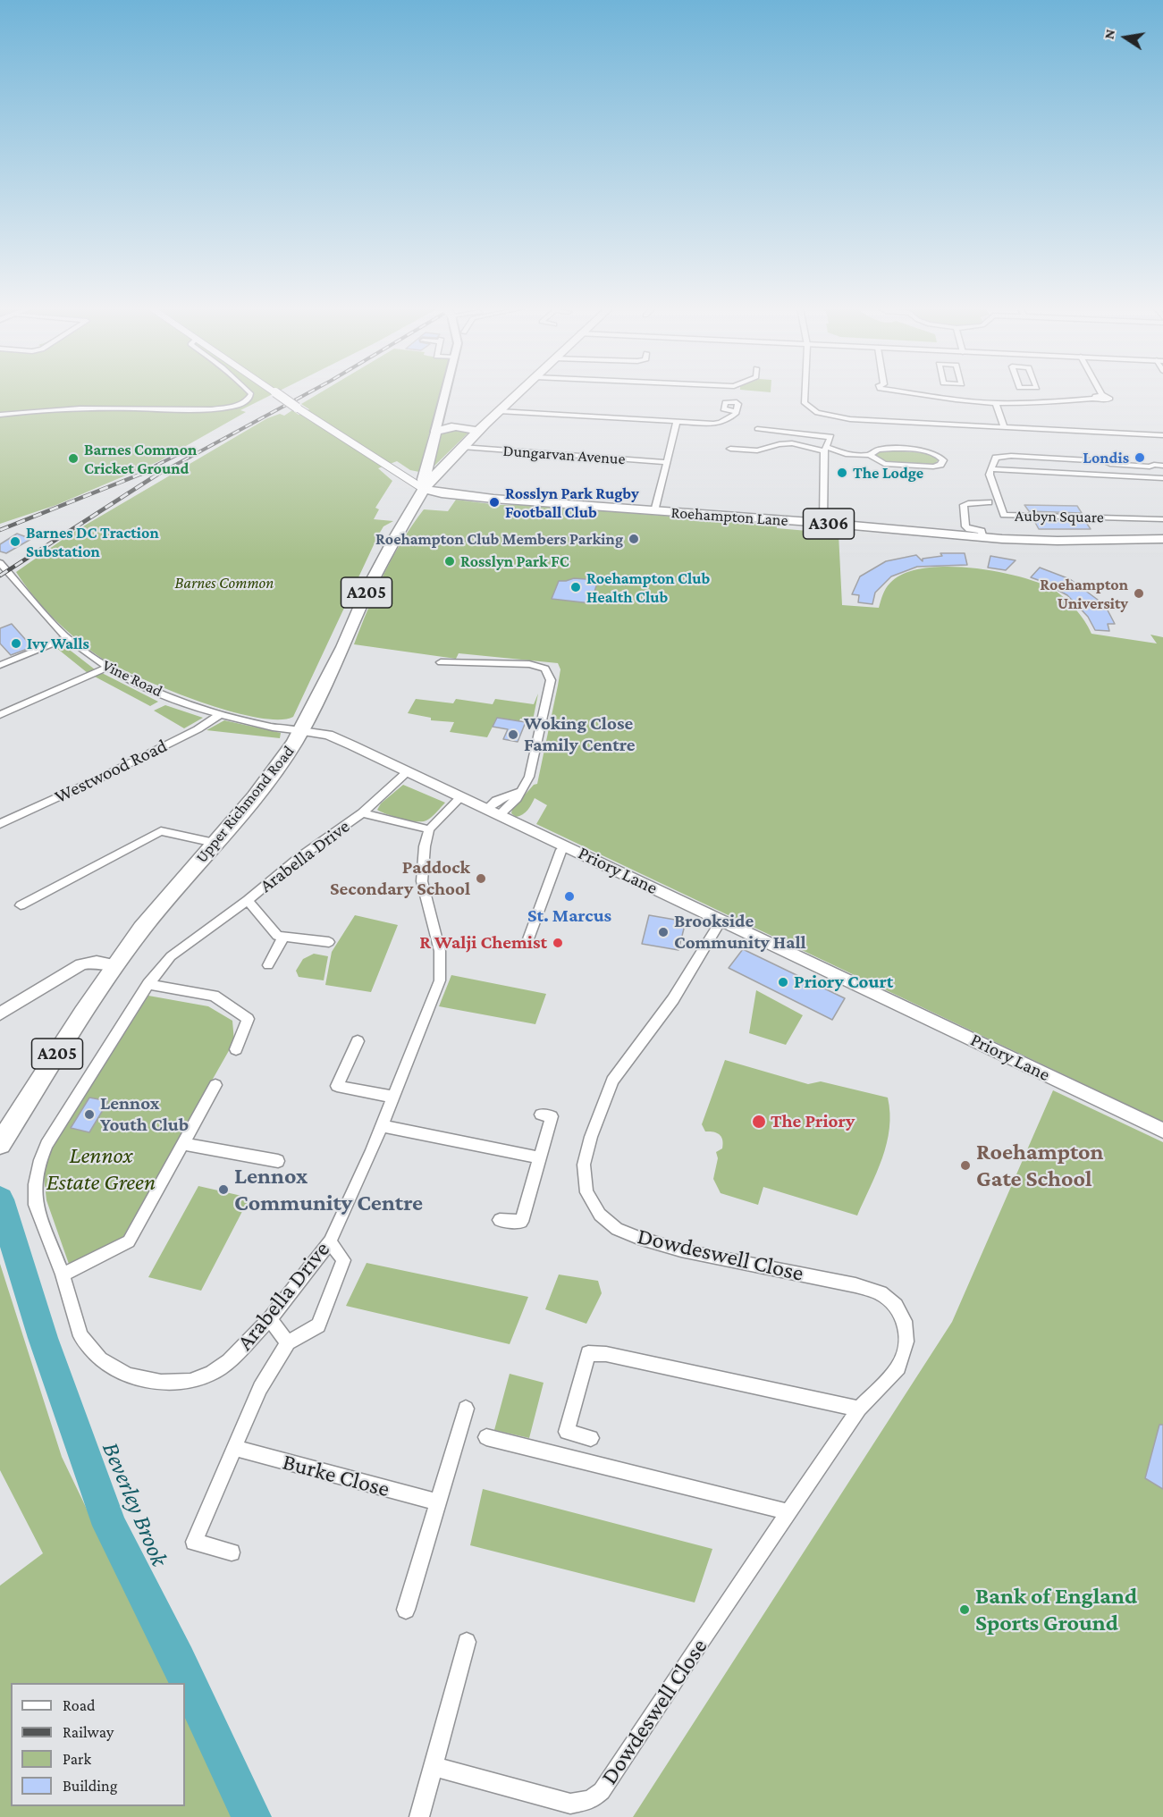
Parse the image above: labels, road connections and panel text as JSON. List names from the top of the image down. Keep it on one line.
{"streets":{"highway":["Roehampton Lane","A306","A205","Upper Richmond Road"],"street":["Dungarvan Avenue","Aubyn Square","Vine Road","Westwood Road","Arabella Drive","Priory Lane","Dowdeswell Close","Burke Close"]},"crossings":[["Dungarvan Avenue","Upper Richmond Road"],["Roehampton Lane","A306"],["Roehampton Lane","A205"],["Roehampton Lane","Upper Richmond Road"],["A306","A205"],["A306","Upper Richmond Road"],["A205","Upper Richmond Road"],["Vine Road","Westwood Road"],["Vine Road","Upper Richmond Road"],["Vine Road","Priory Lane"],["Upper Richmond Road","Priory Lane"],["Arabella Drive","Priory Lane"],["Priory Lane","Dowdeswell Close"]],"water":["Beverley Brook"],"parks":["Barnes Common","Lennox Estate Green"],"places":["Londis","Barnes Common Cricket Ground","The Lodge","Rosslyn Park Rugby Football Club","Roehampton Club Members Parking","Barnes DC Traction Substation","Rosslyn Park FC","Roehampton Club Health Club","Roehampton University","Ivy Walls","Woking Close Family Centre","Paddock Secondary School","St. Marcus","Brookside Community Hall","R Walji Chemist","Priory Court","Lennox Youth Club","The Priory","Roehampton Gate School","Lennox Community Centre","Bank of England Sports Ground"],"legend":["Road","Railway","Park","Building"],"north":"left"}
